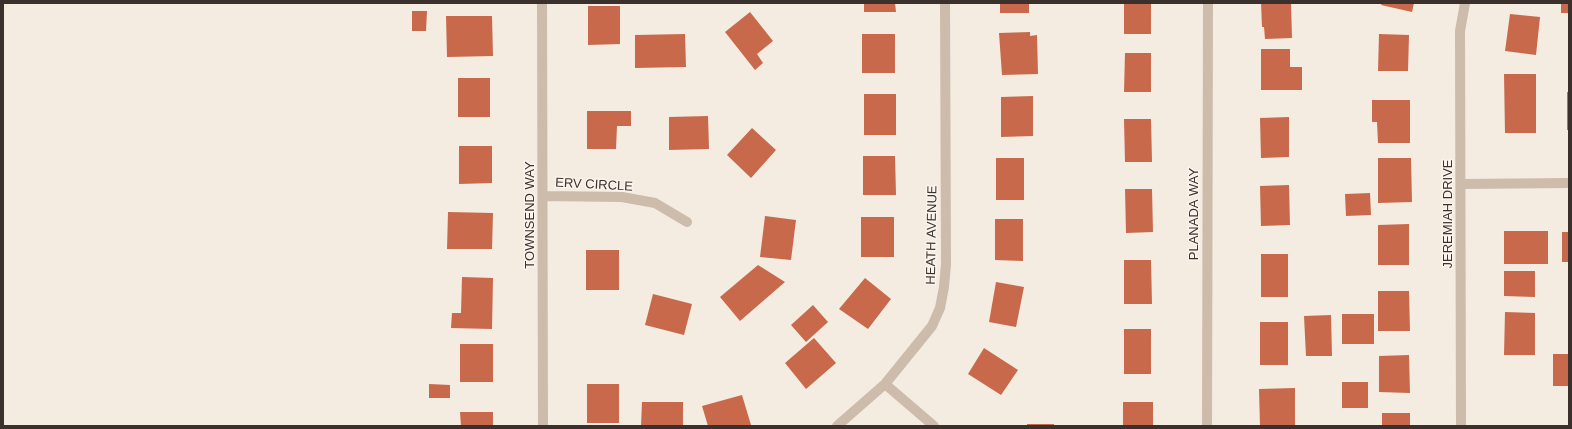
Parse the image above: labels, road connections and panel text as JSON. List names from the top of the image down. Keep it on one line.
{"streets":{"street":["ERV CIRCLE","PLANADA WAY","JEREMIAH DRIVE","TOWNSEND WAY","HEATH AVENUE"]},"crossings":[["ERV CIRCLE","TOWNSEND WAY"]]}
